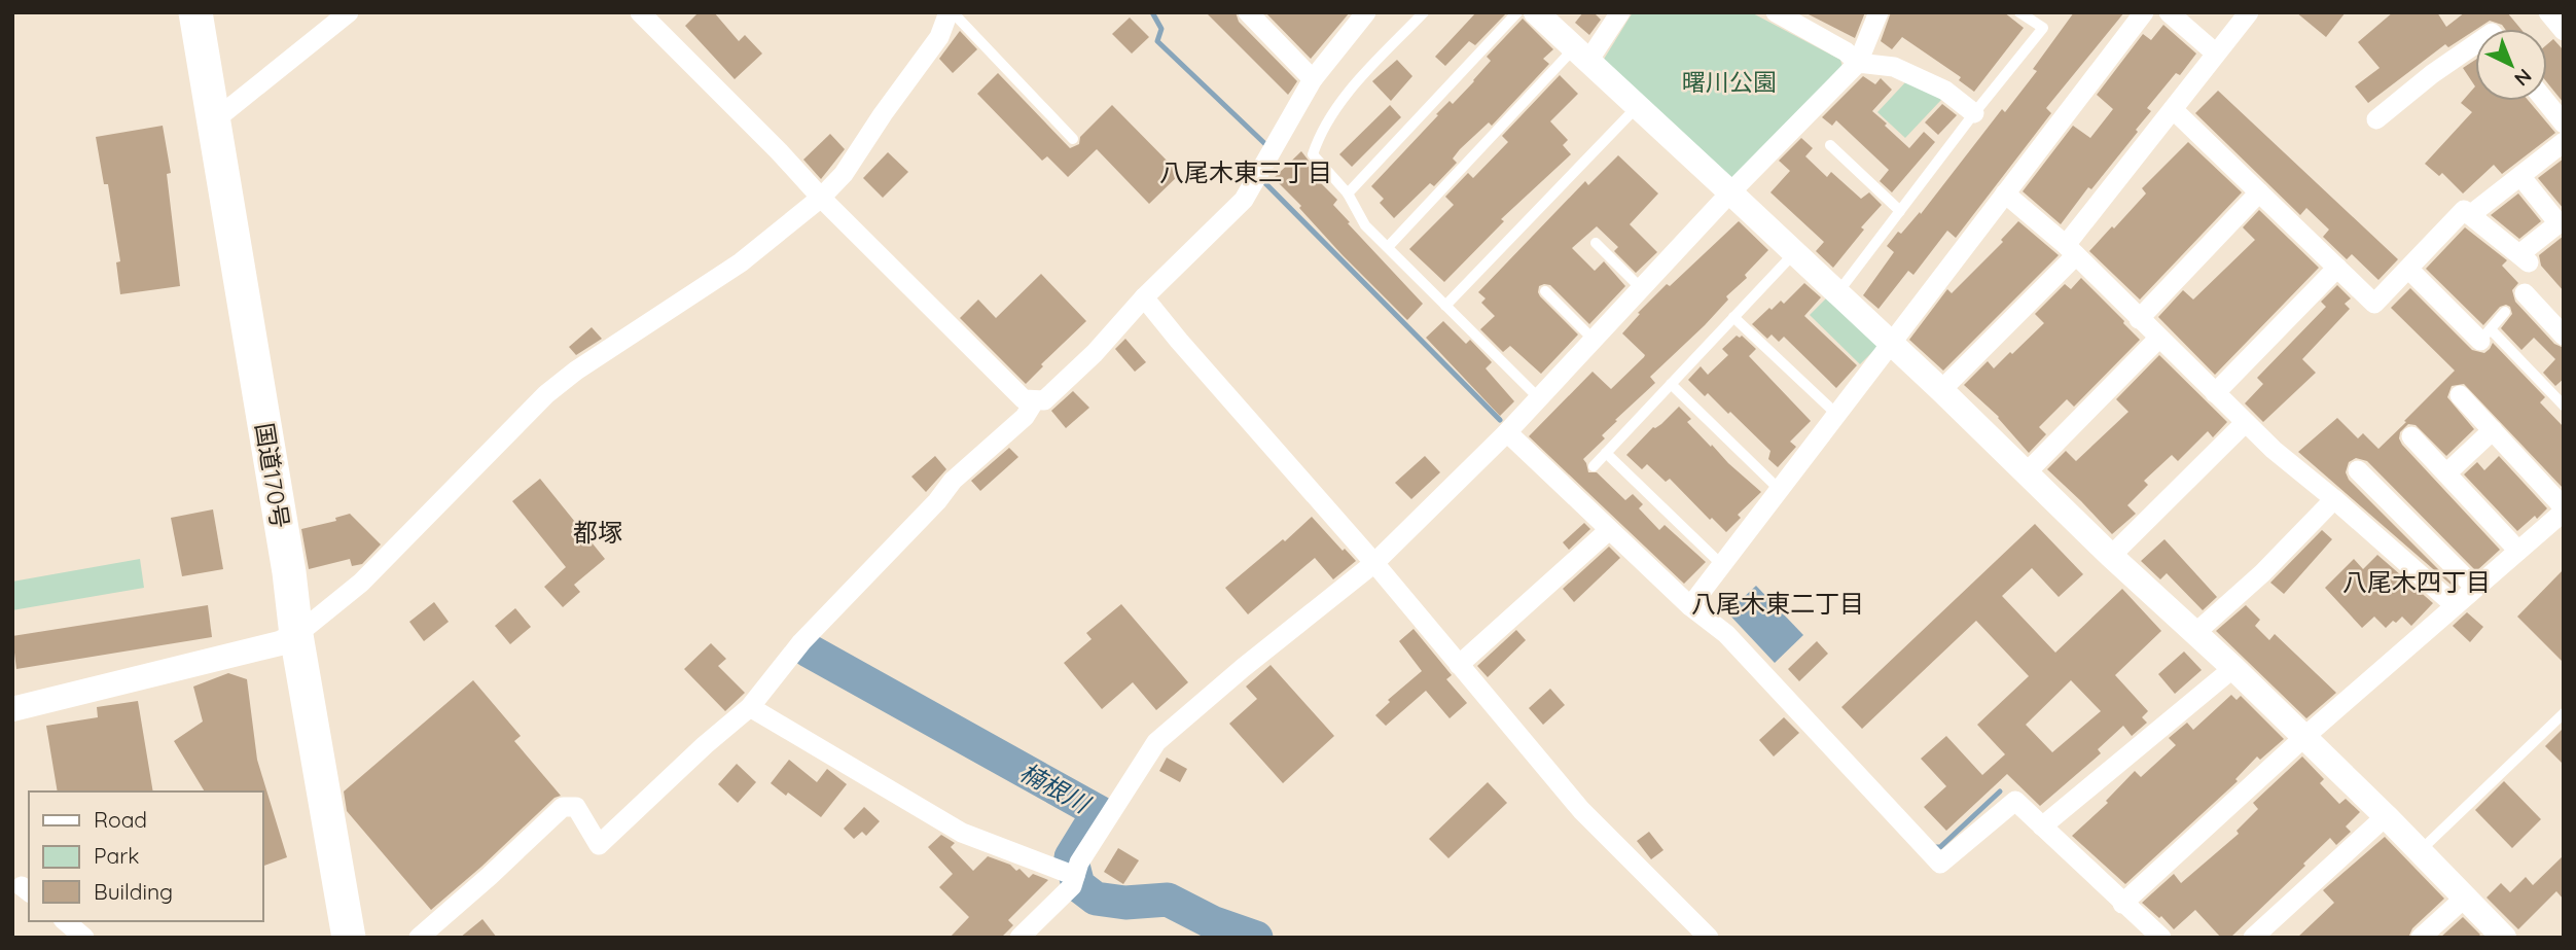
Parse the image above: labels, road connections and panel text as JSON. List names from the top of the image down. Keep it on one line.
{"streets":{"highway":["国道170号"]},"districts":["八尾木東三丁目","都塚","八尾木四丁目","八尾木東二丁目"],"water":["楠根川"],"parks":["曙川公園"],"legend":["Road","Park","Building"],"north":"bottom right"}
